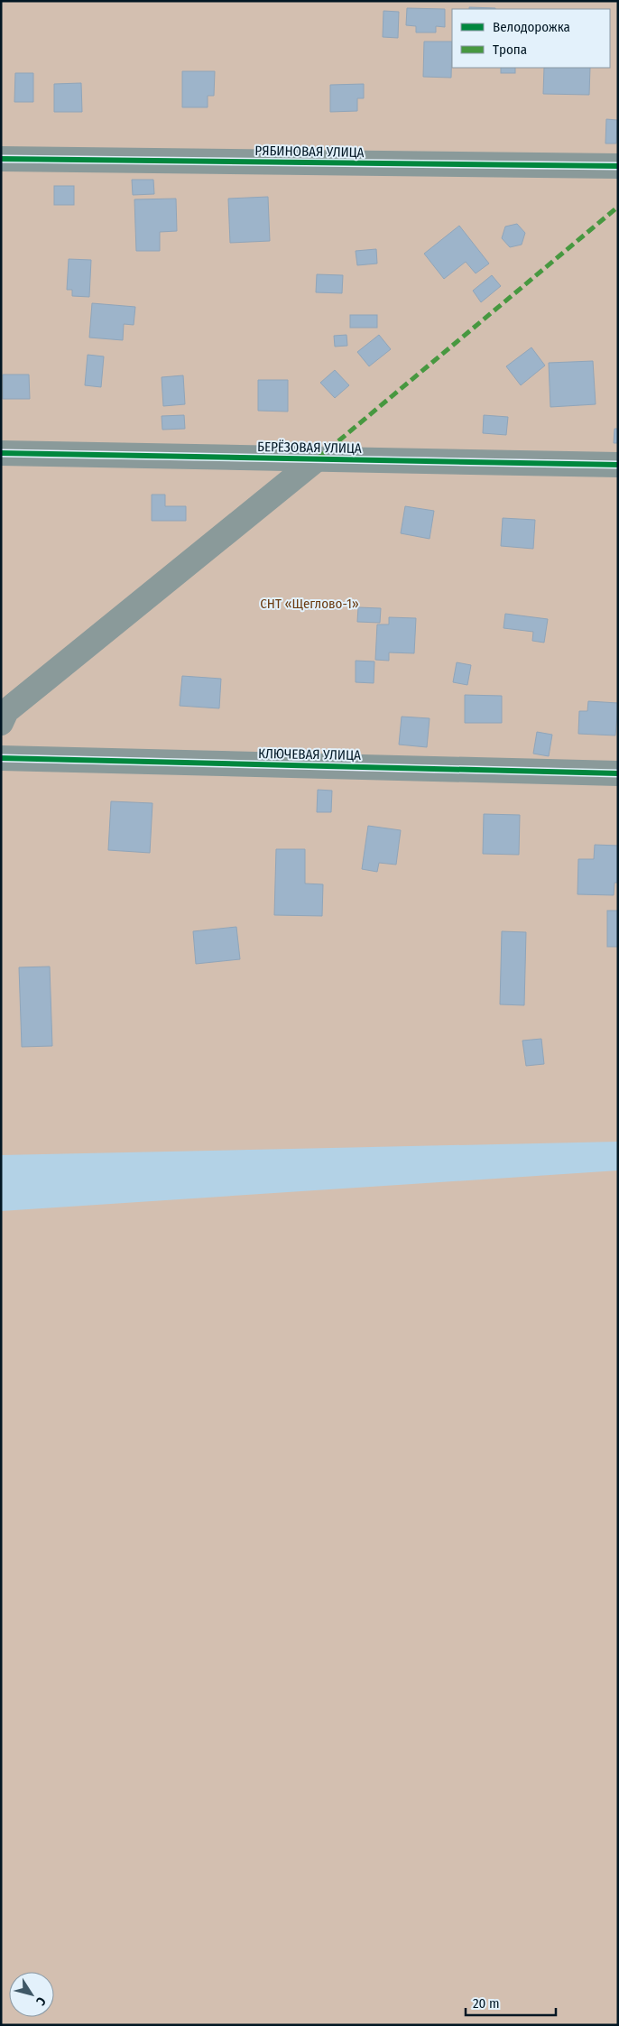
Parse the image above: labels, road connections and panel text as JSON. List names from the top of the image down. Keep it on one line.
{"streets":{"street":["РЯБИНОВАЯ УЛИЦА","БЕРЁЗОВАЯ УЛИЦА","КЛЮЧЕВАЯ УЛИЦА"]},"parks":["СНТ «Щеглово-1»"],"legend":["Велодорожка","Тропа"],"scale_bar":"20 m","north":"bottom right"}
